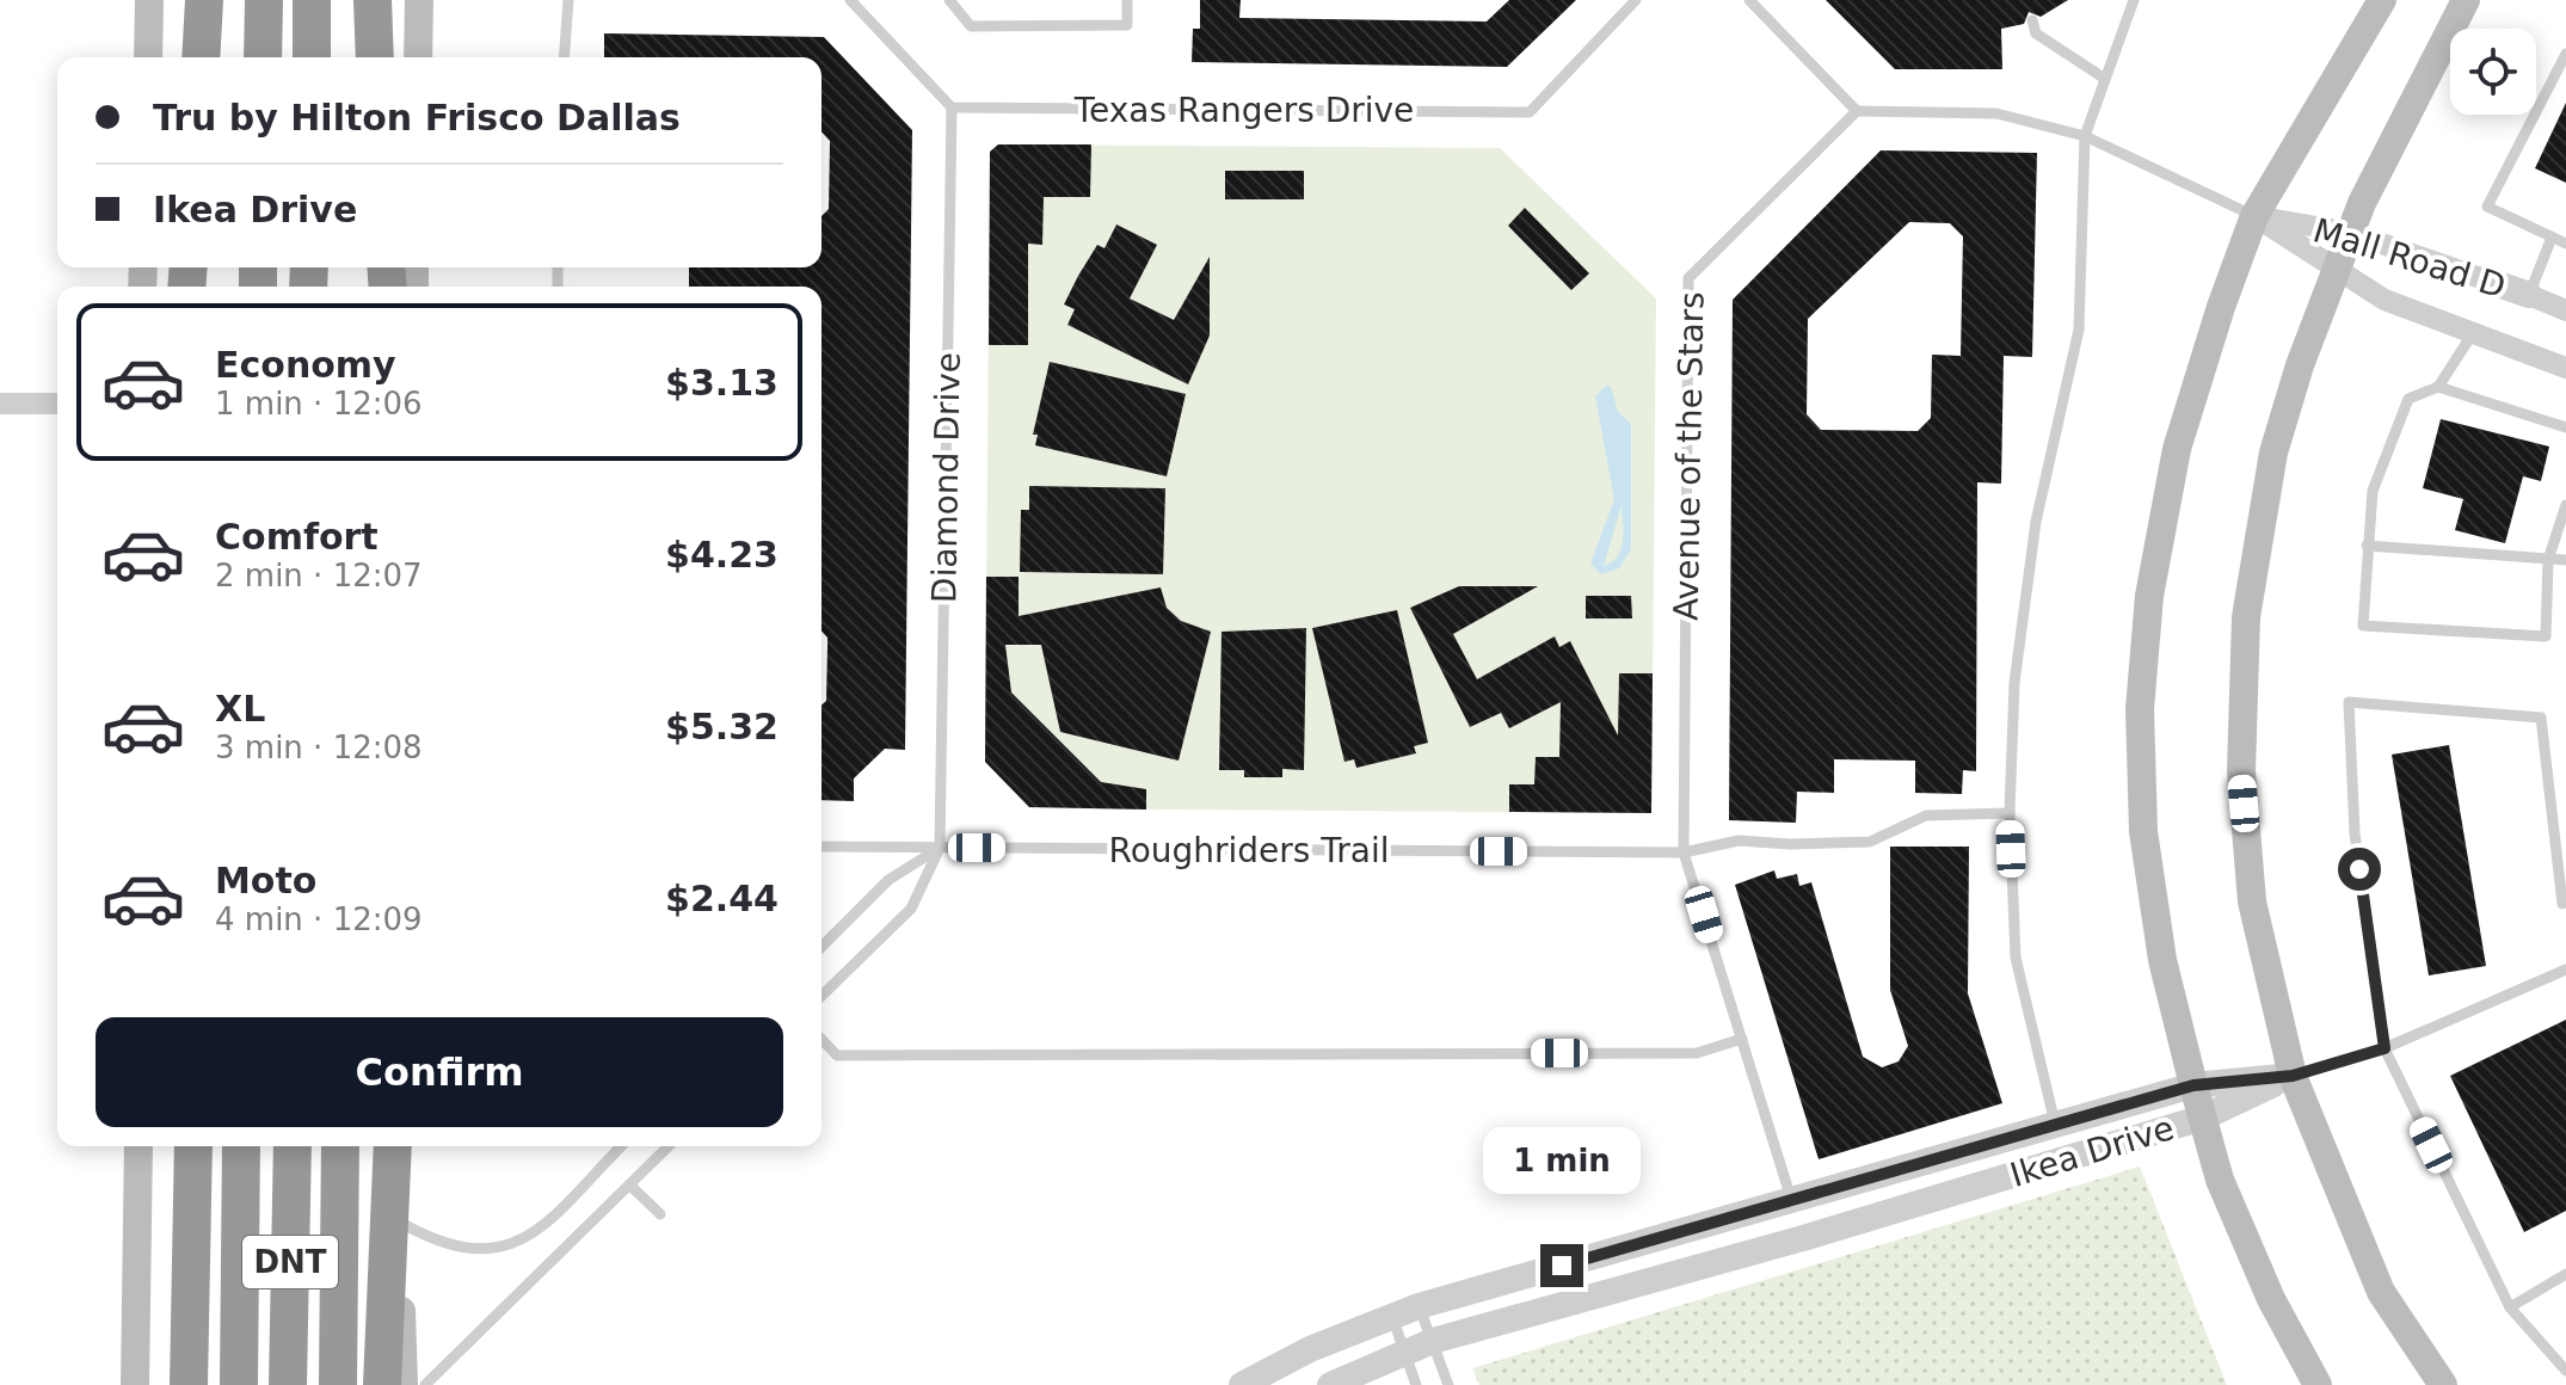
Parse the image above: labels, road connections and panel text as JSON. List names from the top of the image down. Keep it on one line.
{"streets":{"highway":["DNT"],"street":["Mall Road D","Ikea Drive"],"lane":["Texas Rangers Drive","Avenue of the Stars","Diamond Drive","Roughriders Trail"]},"crossings":[["Texas Rangers Drive","Diamond Drive"],["Avenue of the Stars","Roughriders Trail"],["Avenue of the Stars","Ikea Drive"],["Diamond Drive","Roughriders Trail"]],"page":{"banner":["Tru by Hilton Frisco Dallas","Ikea Drive"],"list":[{"name":"Economy","note":"1 min · 12:06","value":"$3.13"},{"name":"Comfort","note":"2 min · 12:07","value":"$4.23"},{"name":"XL","note":"3 min · 12:08","value":"$5.32"},{"name":"Moto","note":"4 min · 12:09","value":"$2.44"}],"buttons":"Confirm","bubble":"1 min"}}
